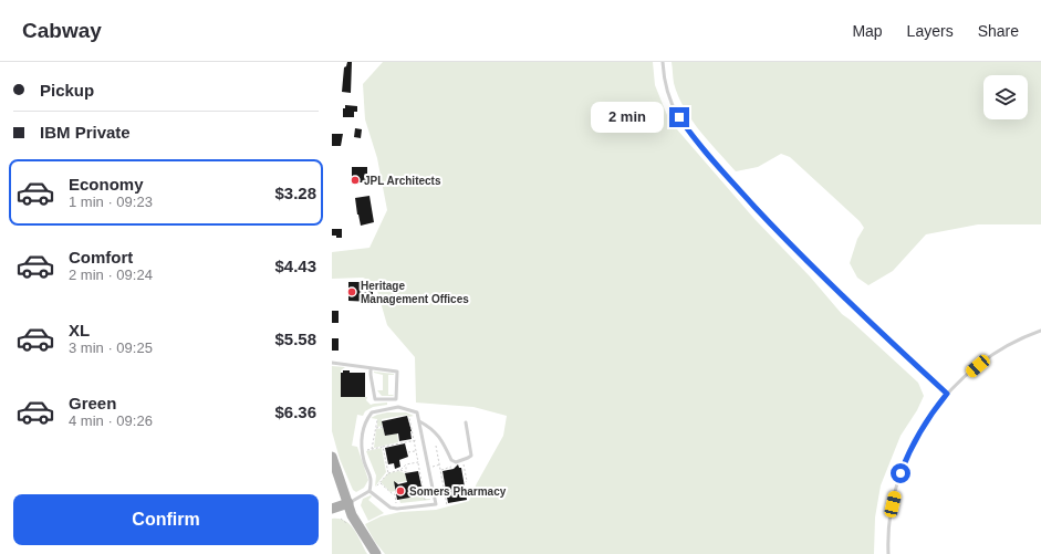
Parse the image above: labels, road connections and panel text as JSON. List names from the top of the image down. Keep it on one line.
{"places":["JPL Architects","Heritage Management Offices","Somers Pharmacy"],"page":{"header":"Cabway","nav":["Map","Layers","Share"],"banner":["Pickup","IBM Private"],"bubble":"2 min","list":[{"name":"Economy","note":"1 min · 09:23","value":"$3.28"},{"name":"Comfort","note":"2 min · 09:24","value":"$4.43"},{"name":"XL","note":"3 min · 09:25","value":"$5.58"},{"name":"Green","note":"4 min · 09:26","value":"$6.36"}],"buttons":"Confirm"}}
